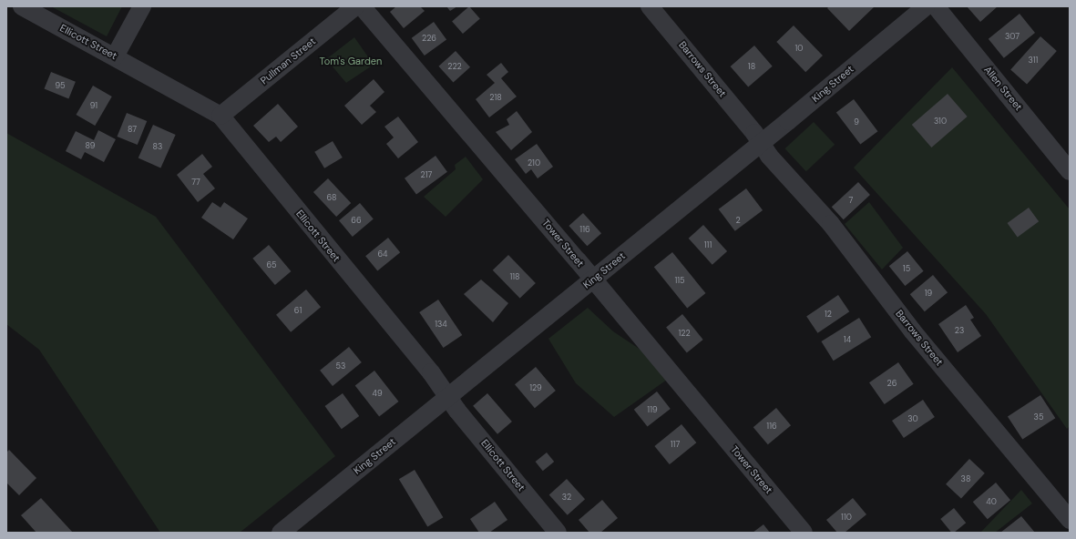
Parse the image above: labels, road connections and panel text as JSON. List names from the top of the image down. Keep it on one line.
{"streets":{"street":["Ellicott Street","Pullman Street","Barrows Street","King Street","Allen Street","Tower Street"]},"crossings":[["Ellicott Street","Pullman Street"],["Ellicott Street","King Street"],["Barrows Street","King Street"],["King Street","Tower Street"]],"parks":["Tom's Garden"],"house_numbers":["307","226","10","311","222","18","95","218","91","310","9","87","89","83","210","217","77","68","7","66","2","116","111","64","65","15","118","115","19","61","12","134","23","122","14","53","26","129","49","119","35","30","116","117","38","32","40","110"]}
